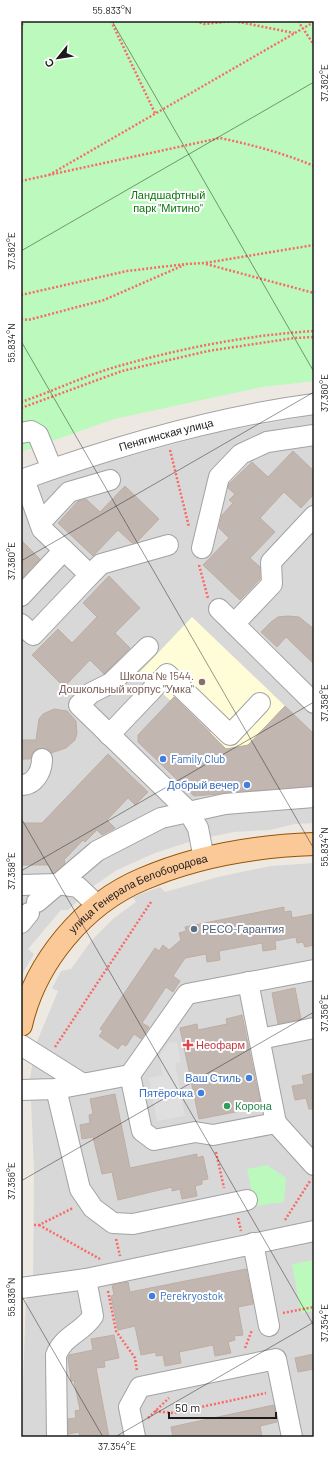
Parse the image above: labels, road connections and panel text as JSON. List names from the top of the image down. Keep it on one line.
{"streets":{"main road":["улица Генерала Белобородова"],"street":["Пенягинская улица"]},"parks":["Ландшафтный парк \"Митино\""],"places":{"other":["Школа № 1544. Дошкольный корпус \"Умка\"","Family Club","Добрый вечер","РЕСО-Гарантия","Ваш Стиль","Пятёрочка","Корона","Perekryostok"],"health":["Неофарм"]},"scale_bar":"50 m","north":"bottom left","coordinates":["55.833°N","37.362°E","55.834°N","37.360°E","37.358°E","37.356°E","55.836°N","37.354°E"]}
